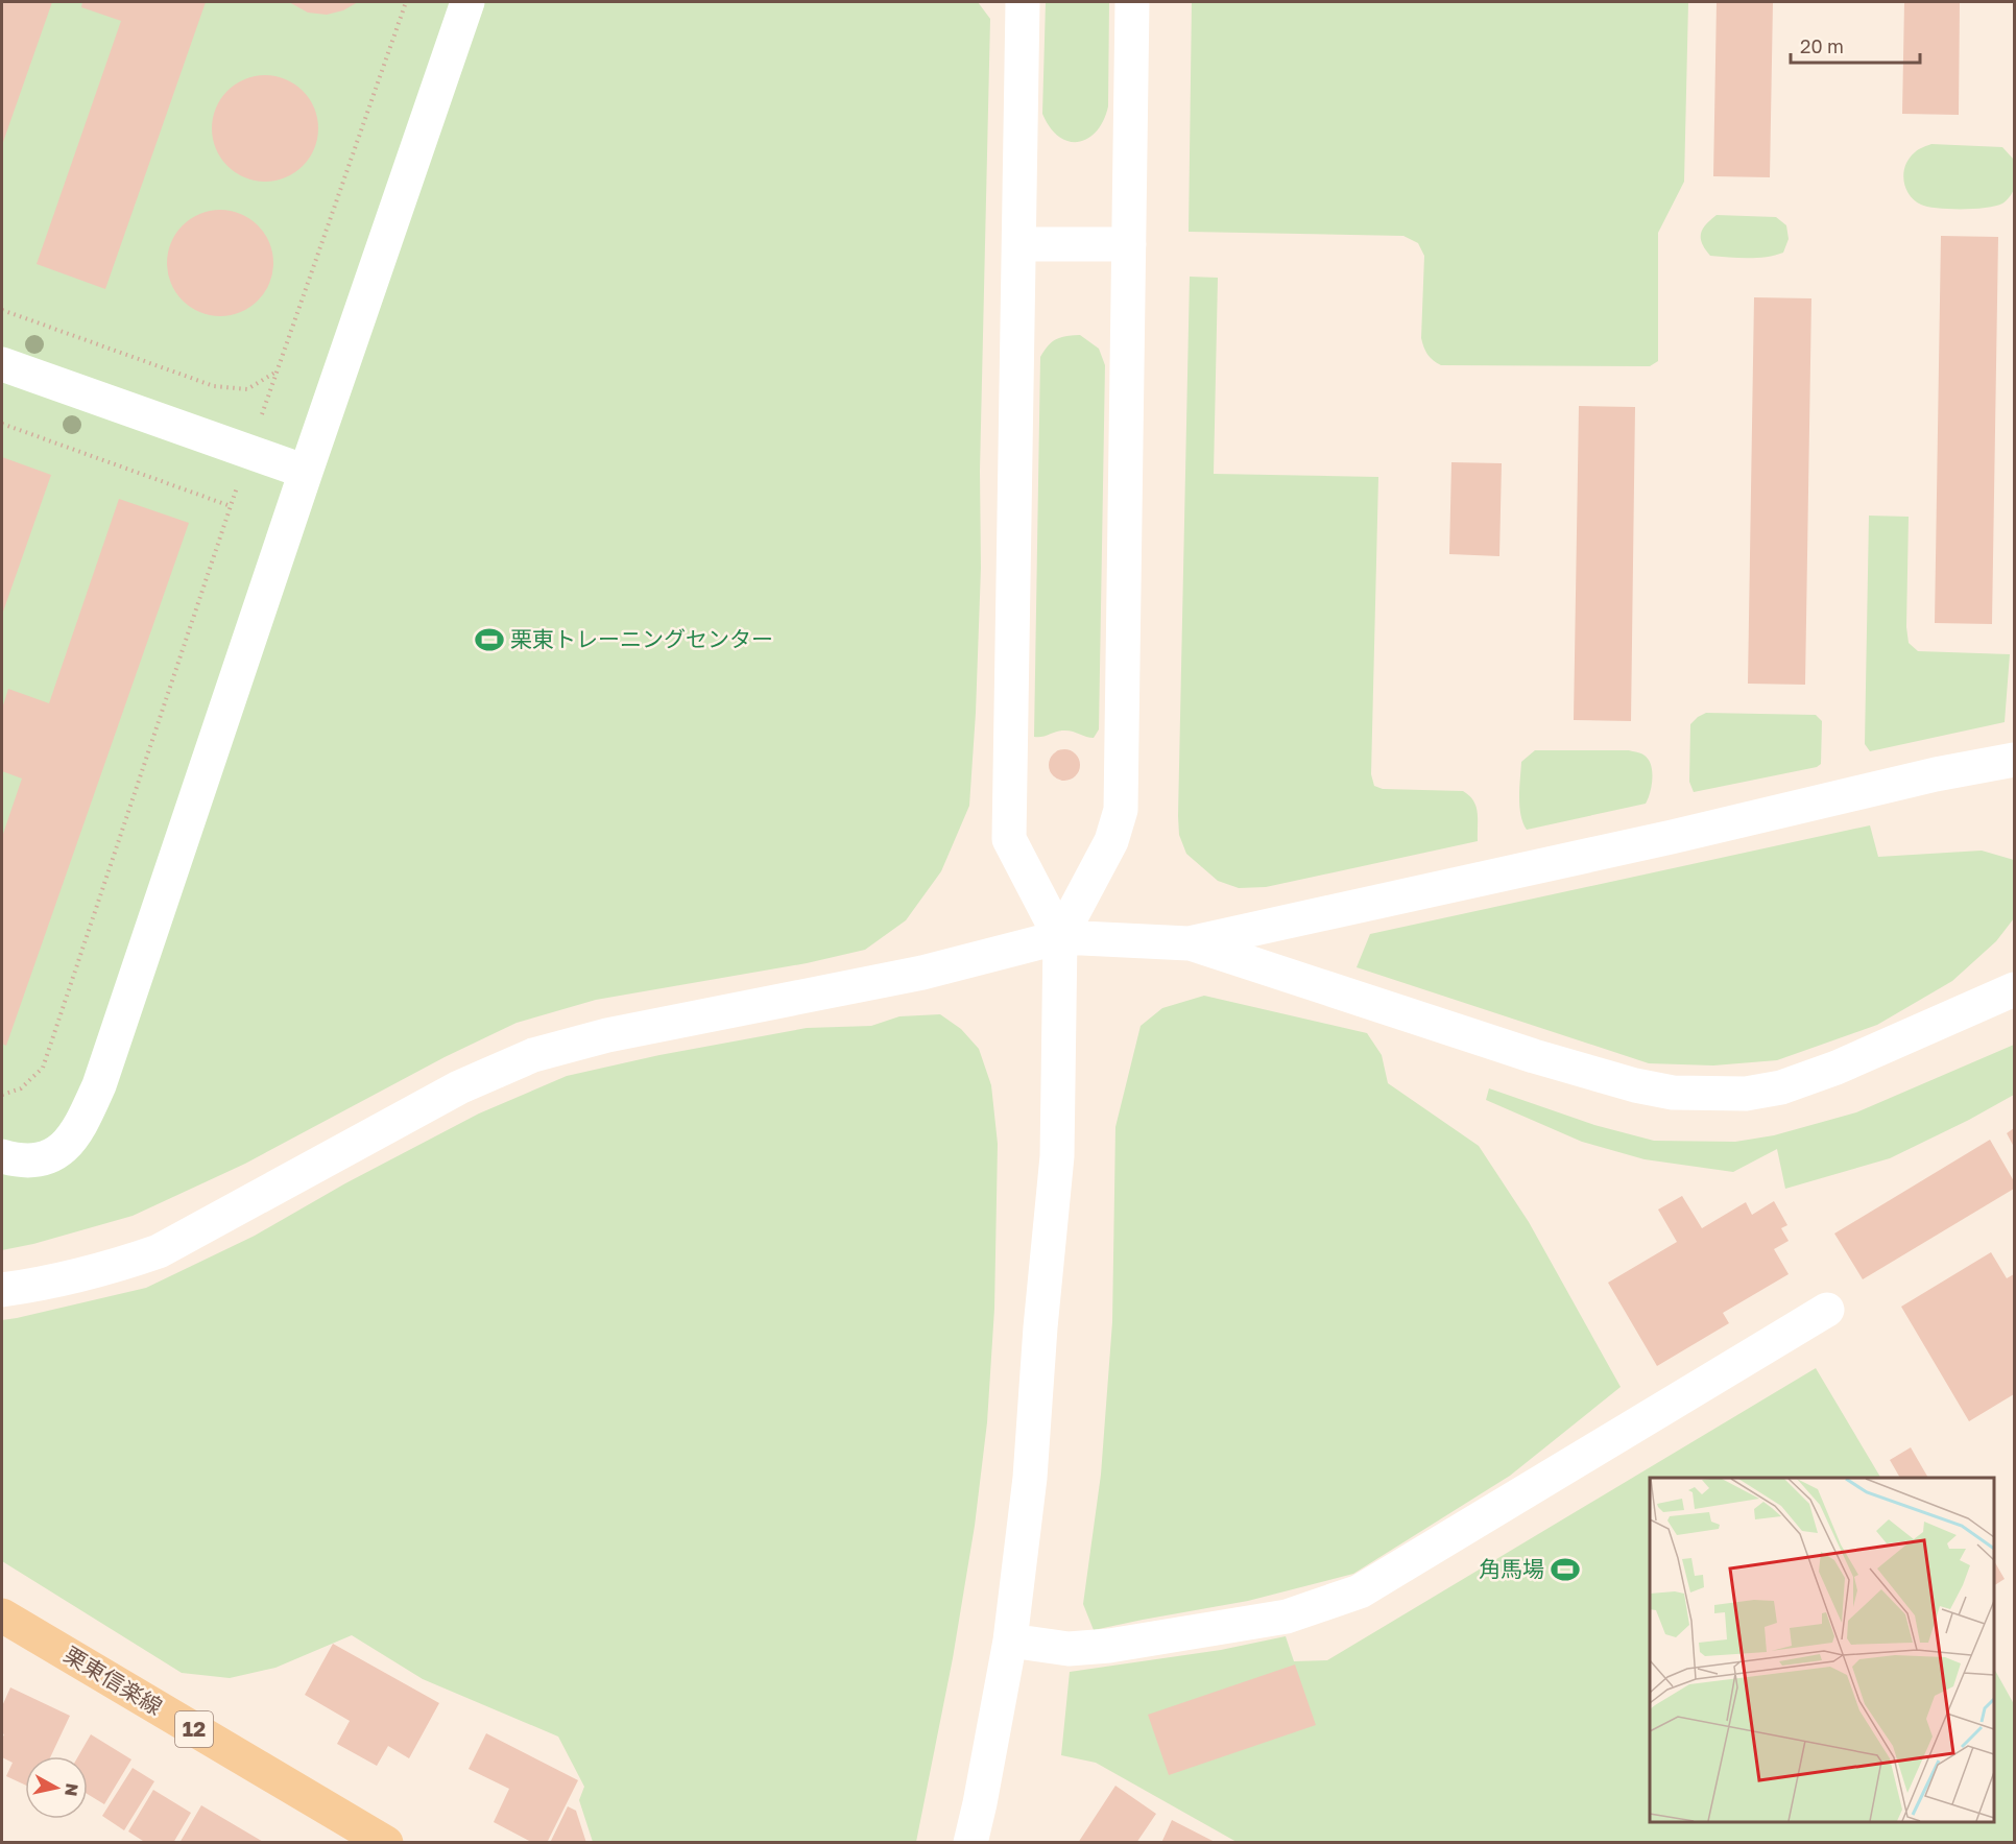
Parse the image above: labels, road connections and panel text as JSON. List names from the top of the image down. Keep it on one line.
{"streets":{"main road":["栗東信楽線","12"]},"places":{"sports":["栗東トレーニングセンター","角馬場"]},"scale_bar":"20 m","north":"right"}
